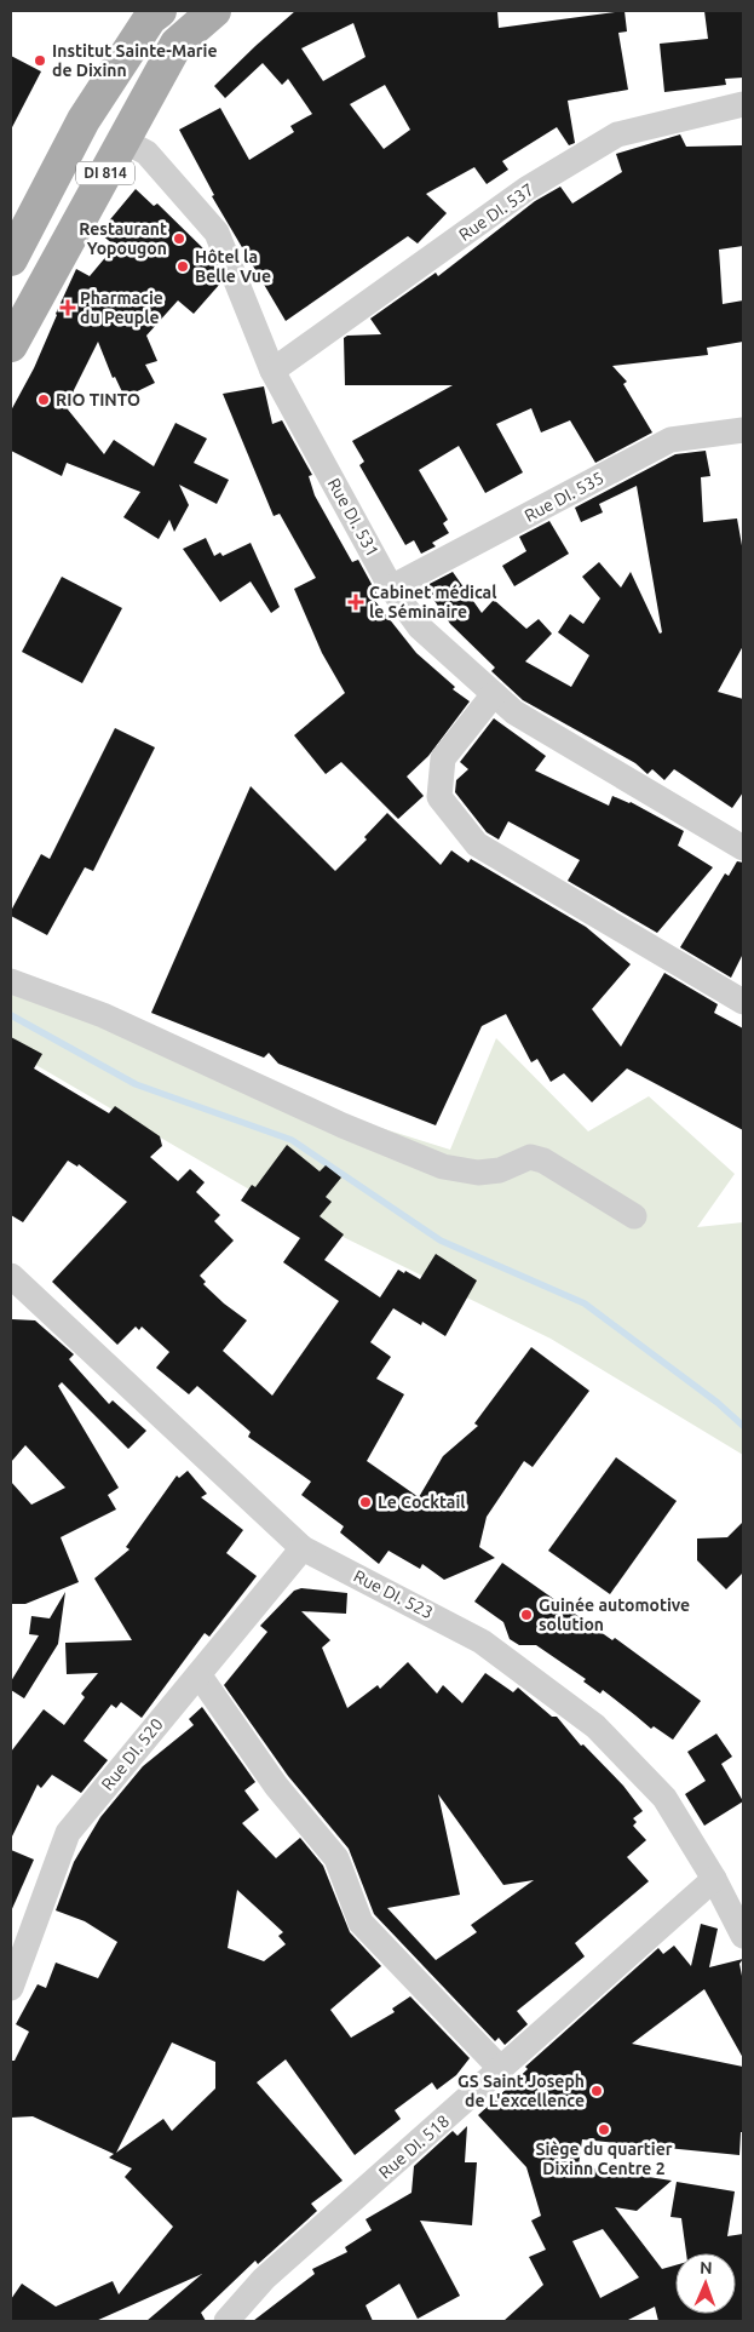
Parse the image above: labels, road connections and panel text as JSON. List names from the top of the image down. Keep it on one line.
{"streets":{"main road":["DI 814"],"street":["Rue DI. 537","Rue DI. 535","Rue DI. 531","Rue DI. 523","Rue DI. 520","Rue DI. 518"]},"crossings":[["DI 814","Rue DI. 531"],["Rue DI. 537","Rue DI. 531"],["Rue DI. 535","Rue DI. 531"],["Rue DI. 523","Rue DI. 520"],["Rue DI. 523","Rue DI. 518"]],"places":{"other":["Institut Sainte-Marie de Dixinn","Restaurant Yopougon","Hôtel la Belle Vue","RIO TINTO","Le Cocktail","Guinée automotive solution","GS Saint Joseph de L'excellence","Siège du quartier Dixinn Centre 2"],"health":["Pharmacie du Peuple","Cabinet médical le Séminaire"]},"north":"top"}
